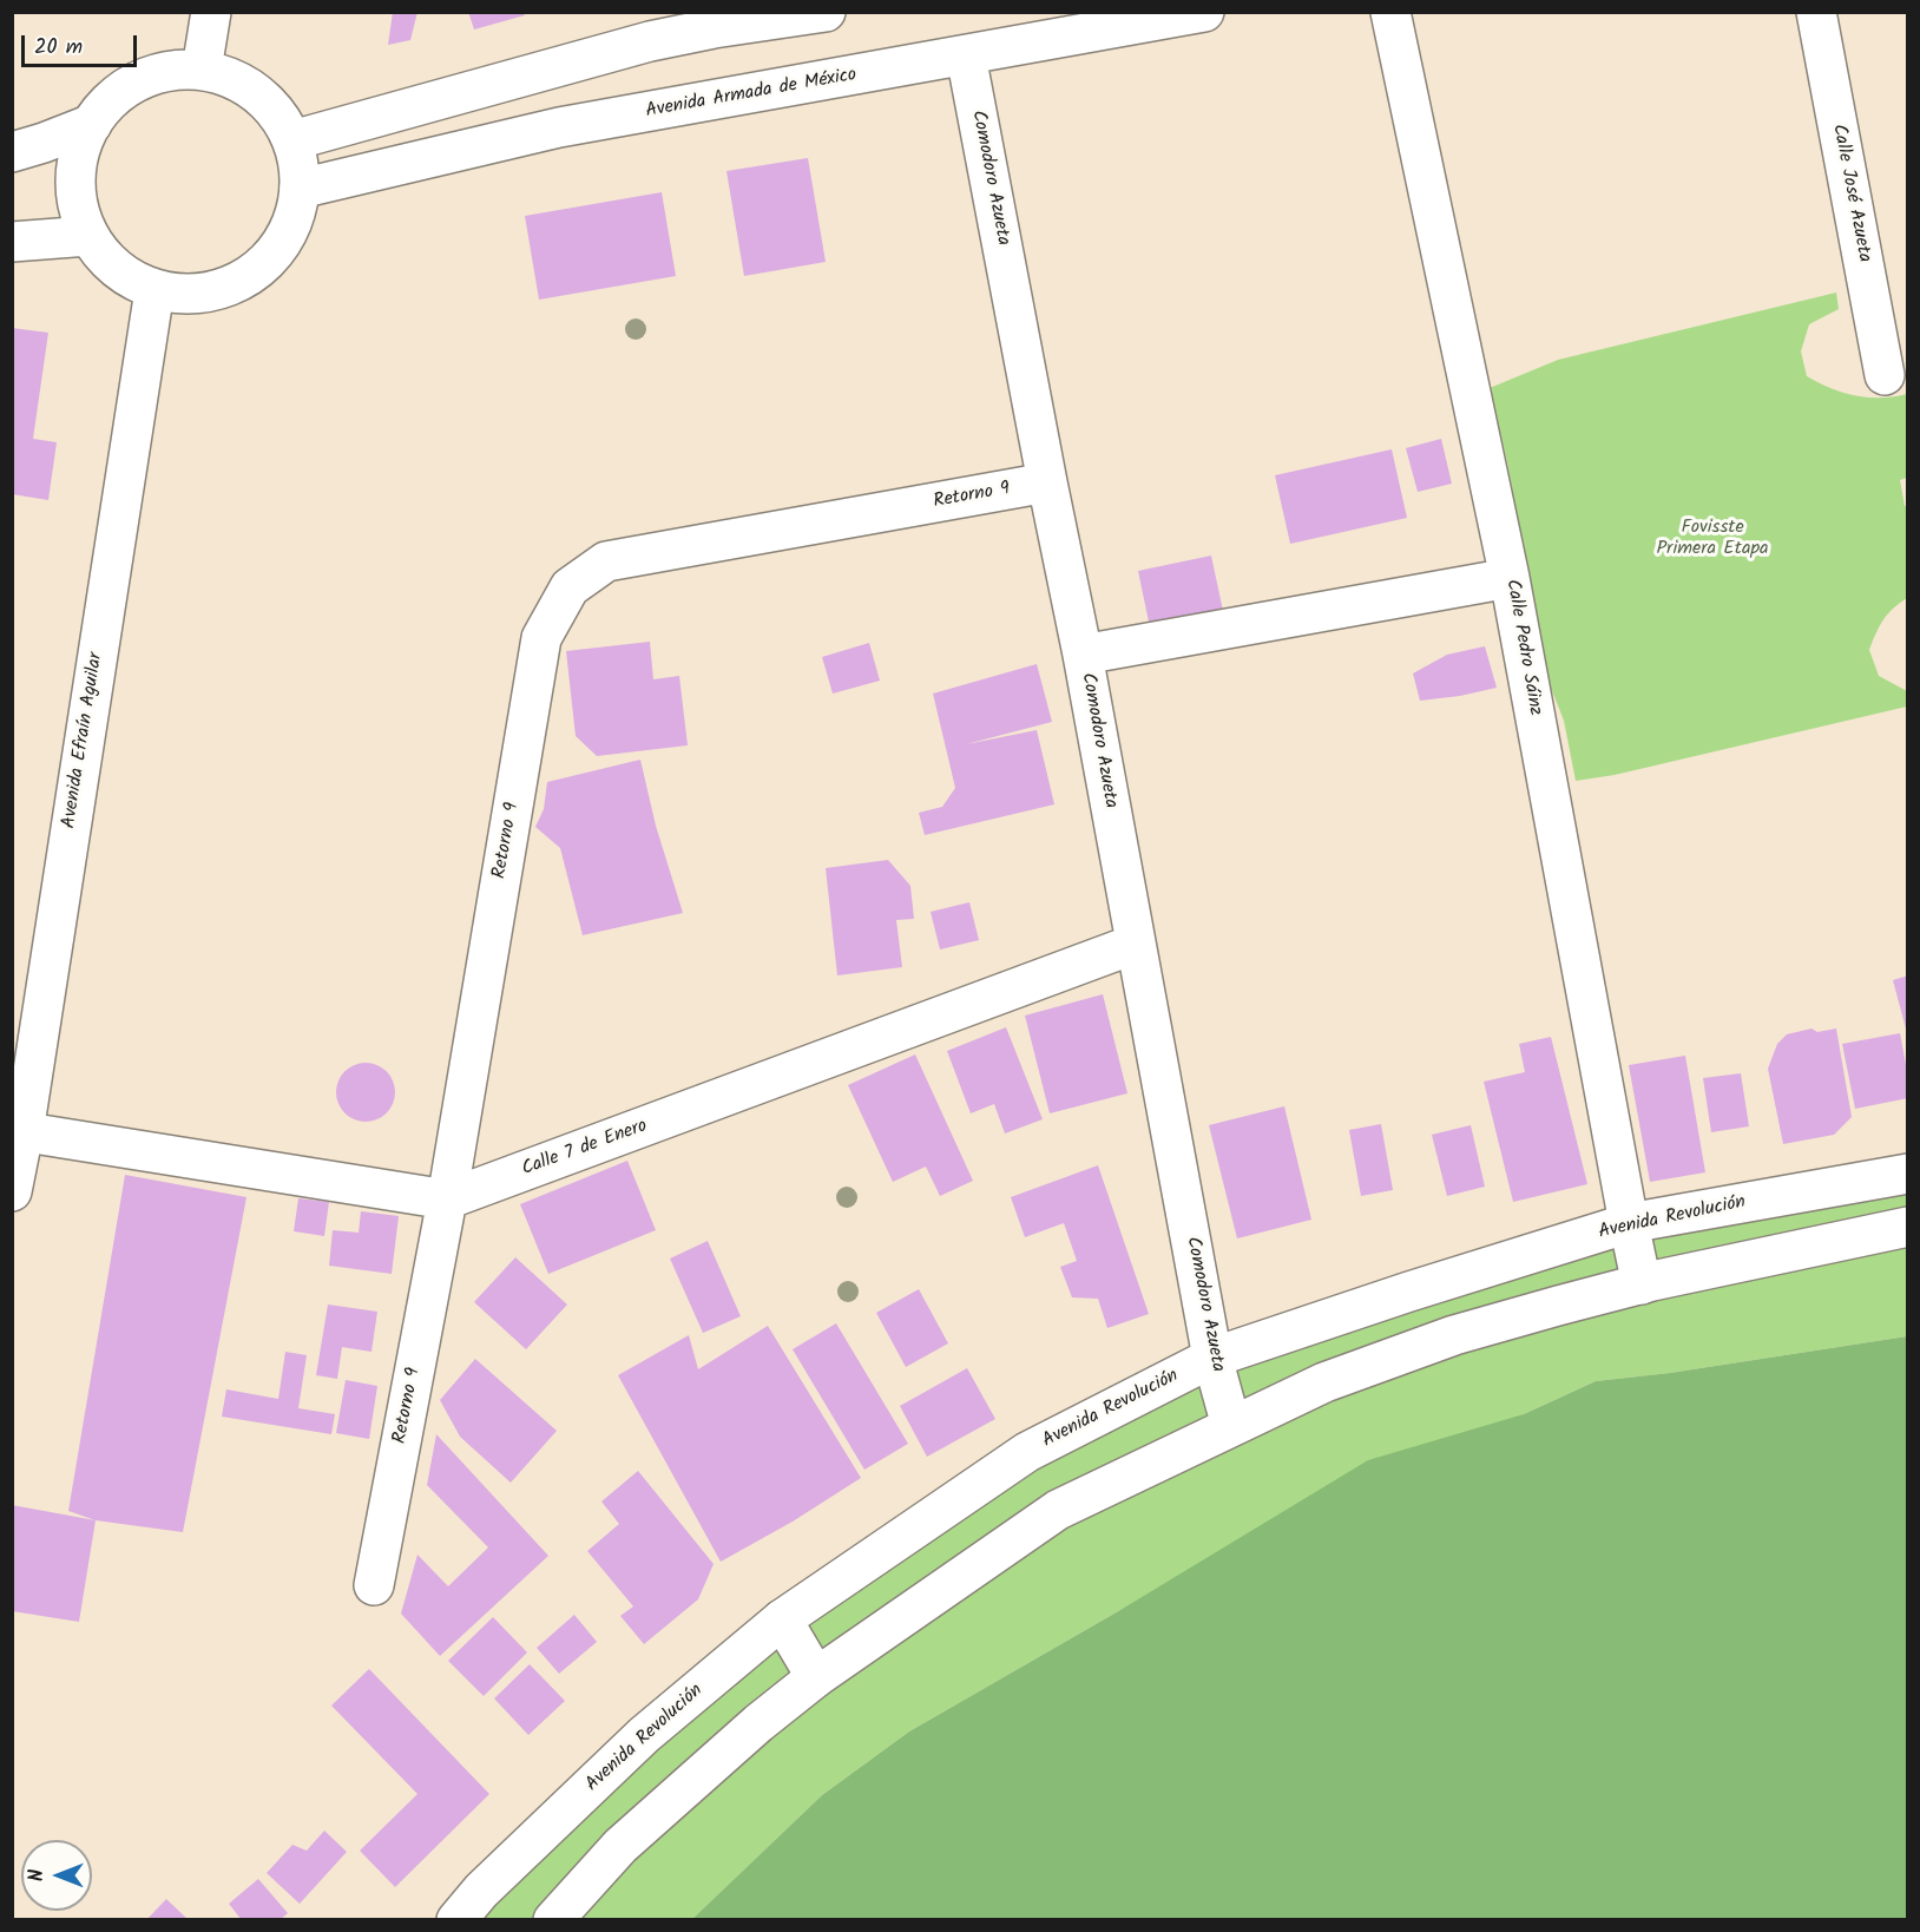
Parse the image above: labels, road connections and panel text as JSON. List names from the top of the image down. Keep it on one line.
{"streets":{"street":["Avenida Armada de México","Comodoro Azueta","Calle José Azueta","Retorno 9","Calle Pedro Sáinz","Avenida Efraín Aguilar","Calle 7 de Enero","Avenida Revolución"]},"crossings":[["Avenida Armada de México","Comodoro Azueta"],["Avenida Armada de México","Avenida Efraín Aguilar"],["Comodoro Azueta","Retorno 9"],["Comodoro Azueta","Calle 7 de Enero"],["Comodoro Azueta","Avenida Revolución"],["Retorno 9","Calle 7 de Enero"],["Calle Pedro Sáinz","Avenida Revolución"],["Avenida Efraín Aguilar","Calle 7 de Enero"]],"parks":["Fovisste Primera Etapa"],"scale_bar":"20 m","north":"left"}
